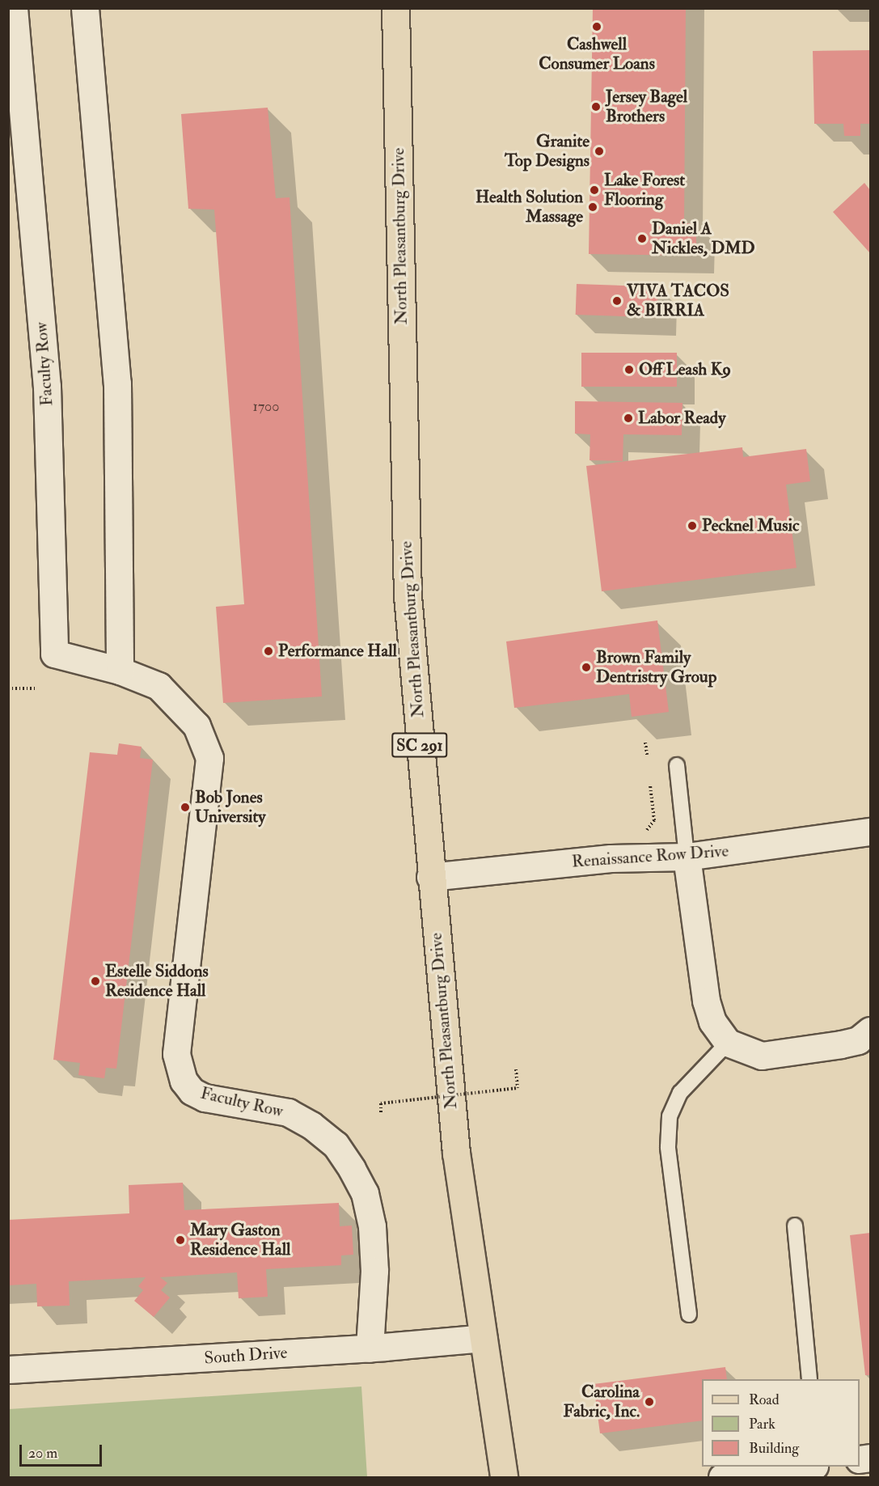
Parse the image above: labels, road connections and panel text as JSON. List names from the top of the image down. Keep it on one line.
{"streets":{"main road":["North Pleasantburg Drive","SC 291"],"street":["Faculty Row","Renaissance Row Drive","South Drive"]},"crossings":[["North Pleasantburg Drive","Renaissance Row Drive"],["North Pleasantburg Drive","South Drive"],["Faculty Row","South Drive"]],"places":["Cashwell Consumer Loans","Jersey Bagel Brothers","Granite Top Designs","Lake Forest Flooring","Health Solution Massage","Daniel A Nickles, DMD","VIVA TACOS & BIRRIA","Off Leash K9","Labor Ready","Pecknel Music","Performance Hall","Brown Family Dentristry Group","Bob Jones University","Estelle Siddons Residence Hall","Mary Gaston Residence Hall","Carolina Fabric, Inc."],"house_numbers":["1700"],"legend":["Road","Park","Building"],"scale_bar":"20 m"}
